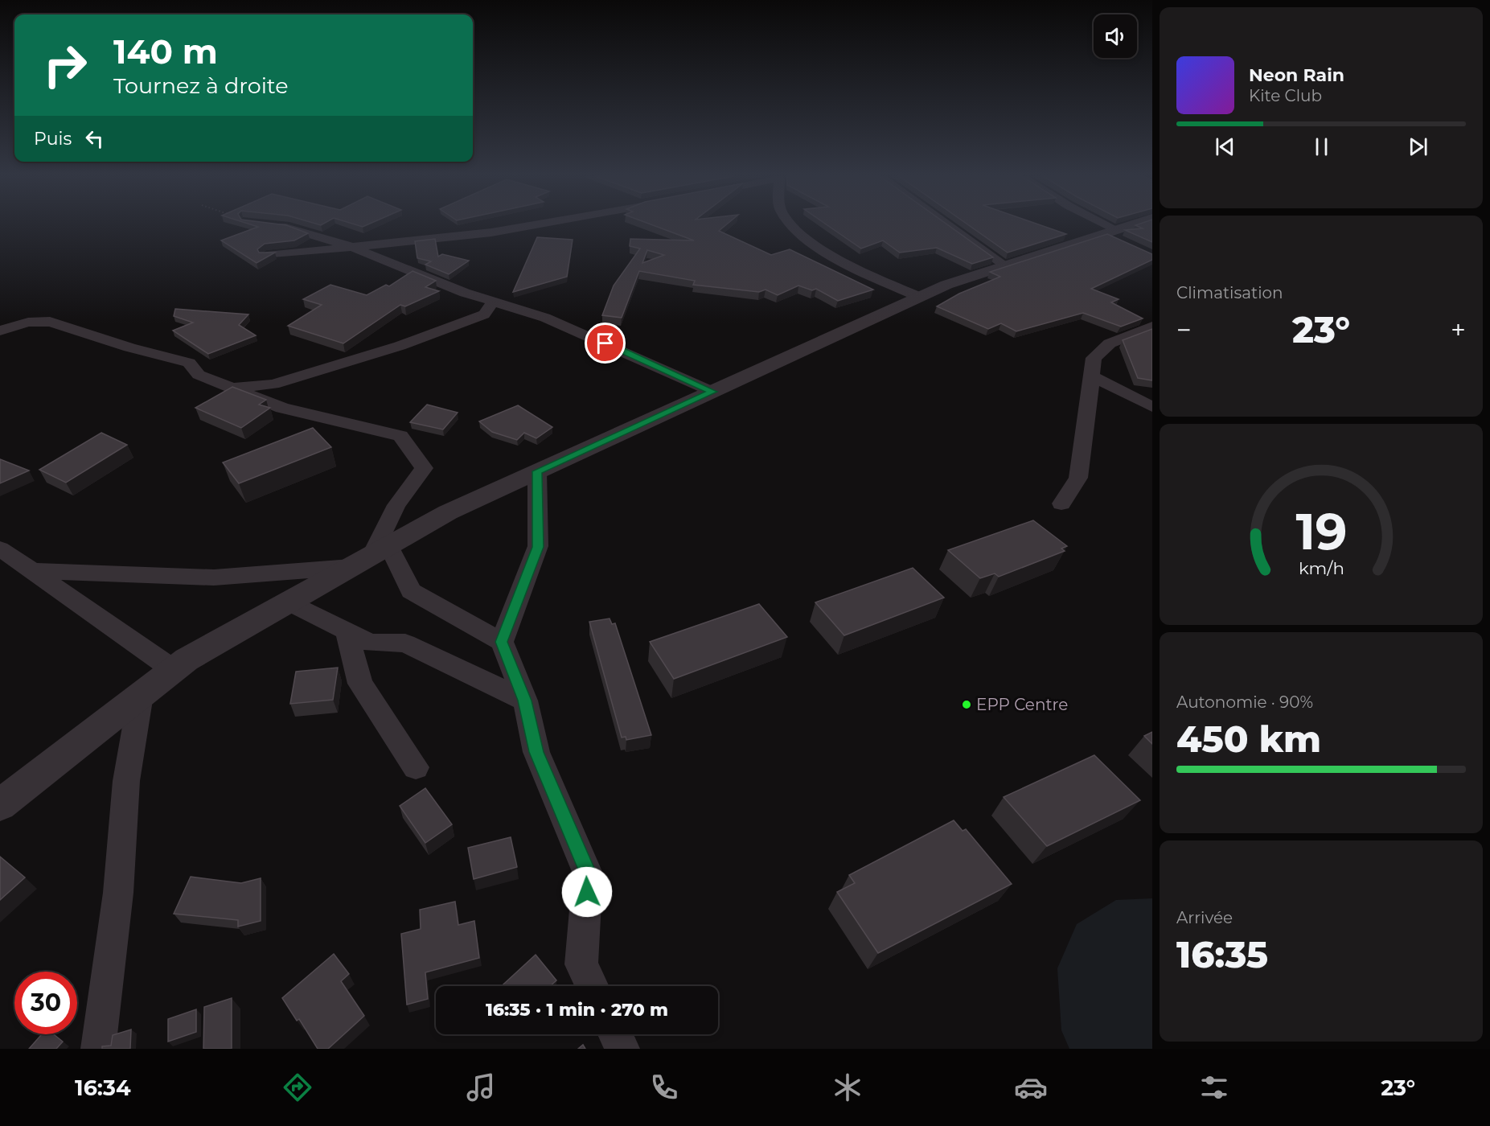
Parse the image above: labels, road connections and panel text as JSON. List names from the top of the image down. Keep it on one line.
{"places":["EPP Centre"],"page":{"turn":["140 m","Tournez à droite"],"song":["Neon Rain","Kite Club"],"then":"Puis","tile":["Climatisation",["Autonomie · 90%","450 km"],["Arrivée","16:35"]],"heat":["−","23°","+"],"limit":"30","trip":"16:35 · 1 min · 270 m","tabs":["16:34","23°"],"gauge":["19","km/h"]}}
